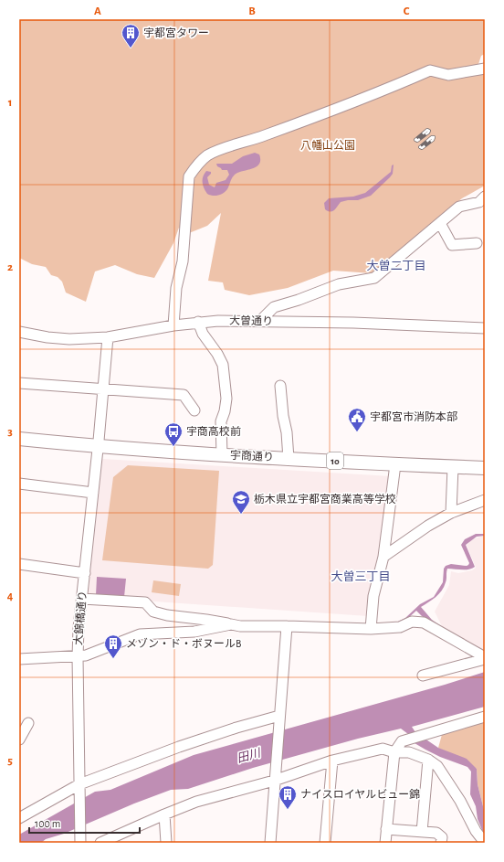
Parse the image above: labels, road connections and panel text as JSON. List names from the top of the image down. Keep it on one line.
{"streets":{"main road":["宇商通り","10"],"street":["大曽通り","大錦橋通り"]},"crossings":[["大曽通り","大錦橋通り"],["宇商通り","大錦橋通り"]],"districts":["大曽二丁目","大曽三丁目"],"water":["田川"],"parks":["八幡山公園"],"places":{"building":["宇都宮タワー","メゾン・ド・ボヌールB","ナイスロイヤルビュー錦"],"public building":["宇都宮市消防本部"],"bus stop":["宇商高校前"],"school or university":["栃木県立宇都宮商業高等学校"]},"scale_bar":"100 m","grid":{"columns":["A","B","C"],"rows":["1","2","3","4","5"]}}
